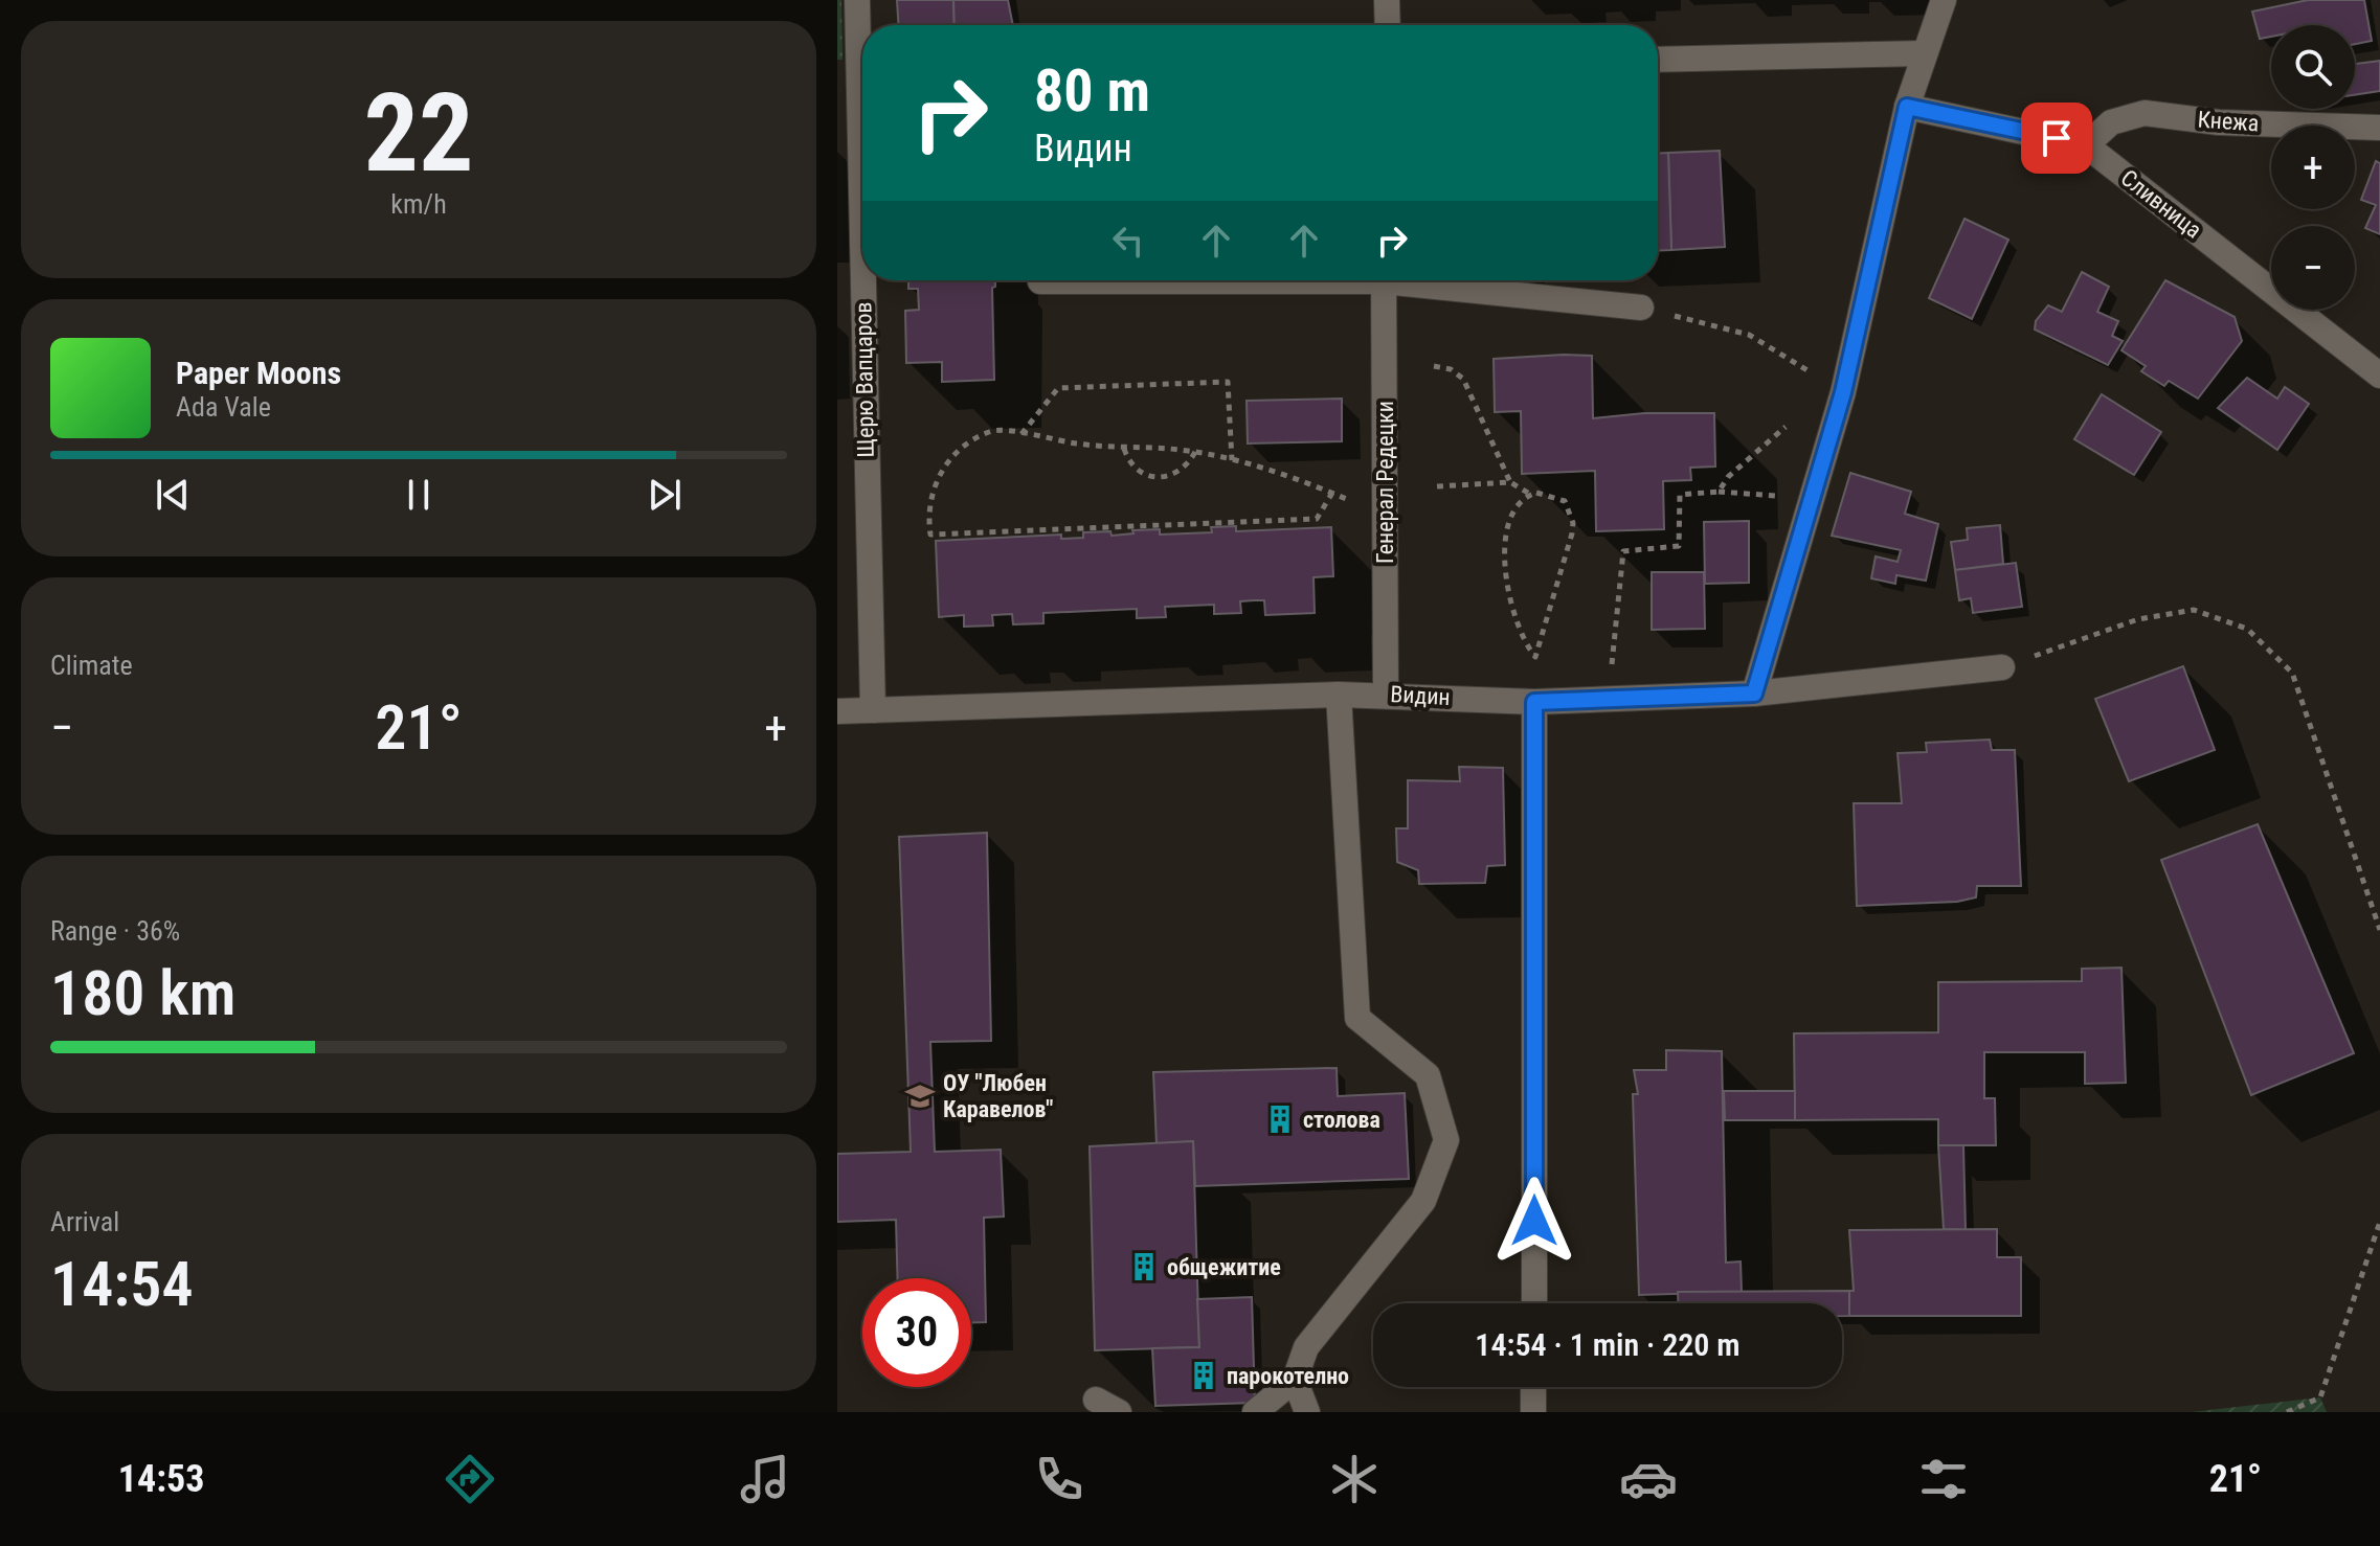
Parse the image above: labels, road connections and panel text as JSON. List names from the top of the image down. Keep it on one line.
{"streets":{"street":["Кнежа","Сливница","Щерю Вапцаров","Генерал Редецки","Видин"]},"crossings":[["Кнежа","Сливница"],["Щерю Вапцаров","Видин"],["Генерал Редецки","Видин"]],"places":{"school or university":["ОУ \"Любен Каравелов\""],"building":["столова","общежитие","парокотелно"]},"page":{"tile":[["22","km/h"],"Climate",["Range · 36%","180 km"],["Arrival","14:54"]],"map_buttons":["+","−"],"turn":["80 m","Видин"],"song":["Paper Moons","Ada Vale"],"heat":["−","21°","+"],"limit":"30","trip":"14:54 · 1 min · 220 m","tabs":["14:53","21°"]}}
